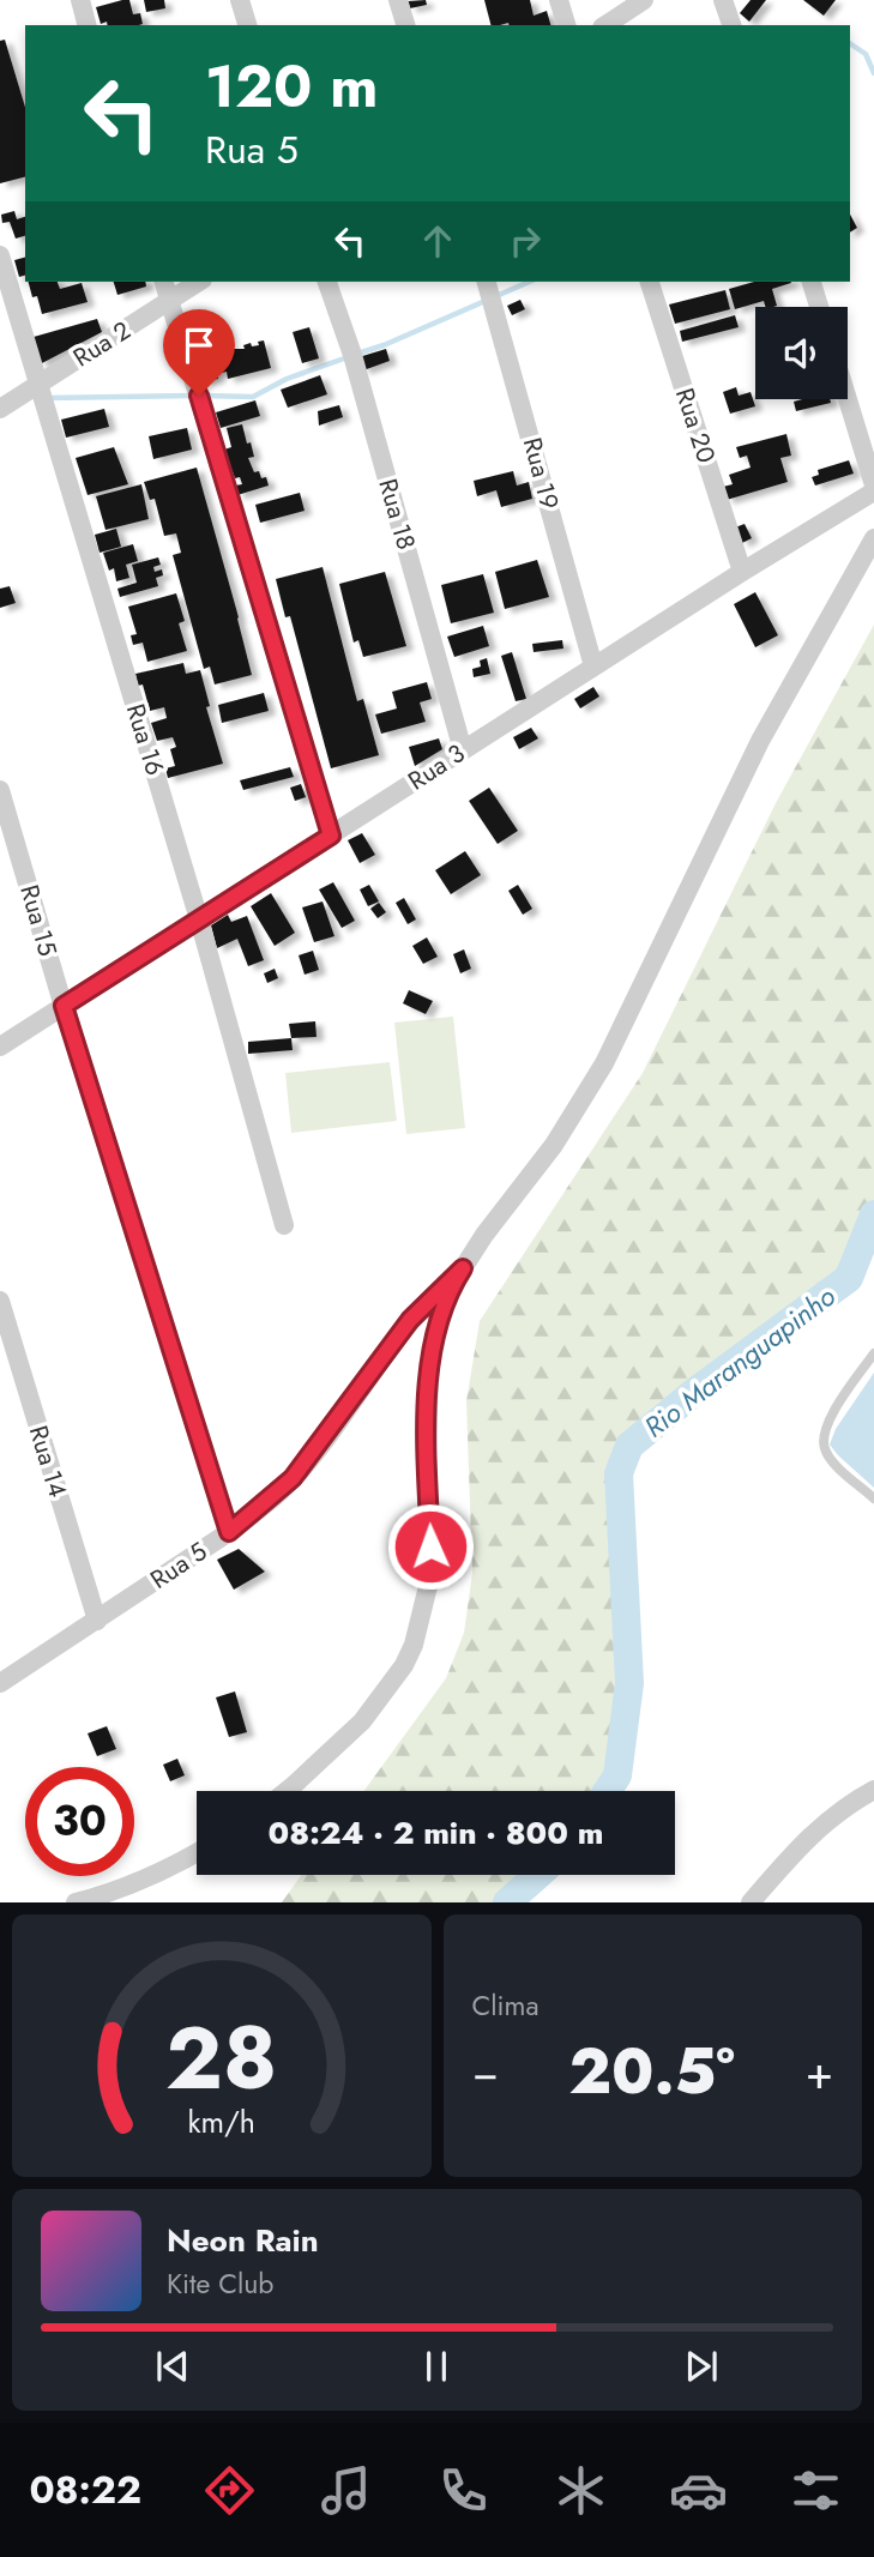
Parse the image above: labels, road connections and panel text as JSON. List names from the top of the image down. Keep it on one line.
{"streets":{"street":["Rua 2","Rua 20","Rua 19","Rua 18","Rua 16","Rua 3","Rua 15","Rua 14","Rua 5"]},"crossings":[["Rua 2","Rua 16"],["Rua 20","Rua 3"],["Rua 19","Rua 3"],["Rua 18","Rua 3"],["Rua 16","Rua 3"],["Rua 3","Rua 15"],["Rua 15","Rua 5"],["Rua 14","Rua 5"]],"water":["Rio Maranguapinho"],"page":{"turn":["120 m","Rua 5"],"limit":"30","trip":"08:24 · 2 min · 800 m","tile":"Clima","heat":["−","20.5°","+"],"song":["Neon Rain","Kite Club"],"tabs":"08:22","gauge":["28","km/h"]}}
